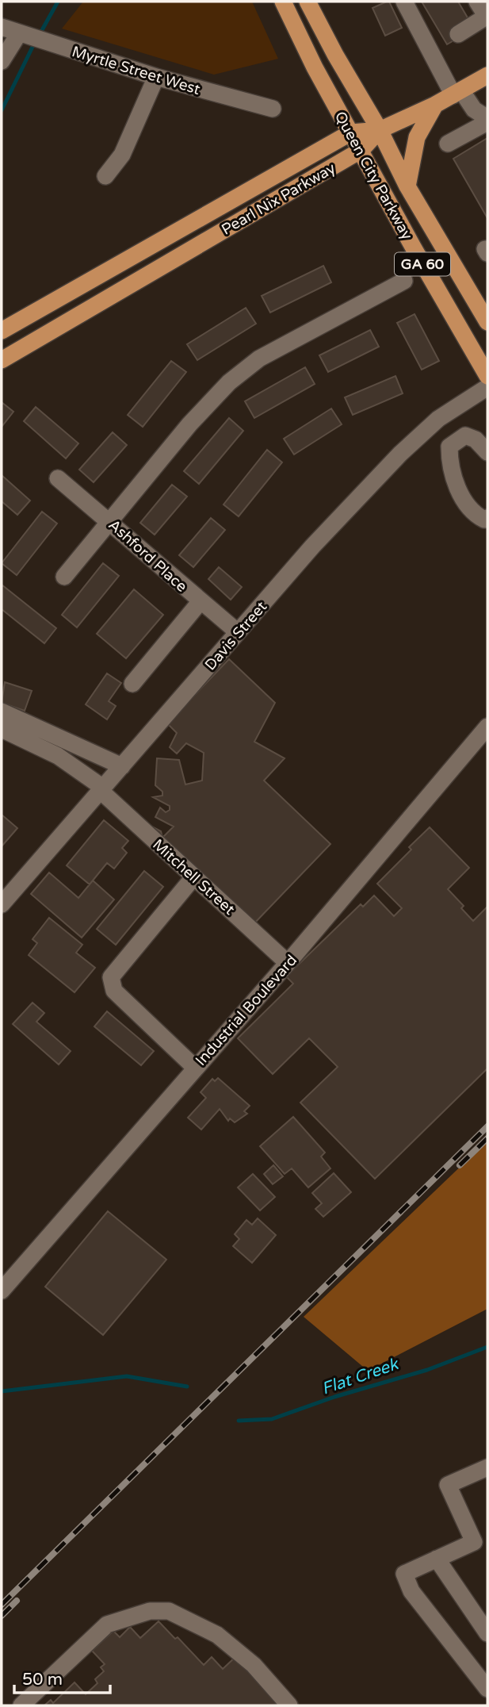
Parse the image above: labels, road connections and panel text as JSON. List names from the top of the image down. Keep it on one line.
{"streets":{"main road":["Queen City Parkway","Pearl Nix Parkway","GA 60"],"street":["Myrtle Street West","Ashford Place","Davis Street","Mitchell Street","Industrial Boulevard"]},"crossings":[["Queen City Parkway","Pearl Nix Parkway"],["Ashford Place","Davis Street"],["Davis Street","Mitchell Street"],["Mitchell Street","Industrial Boulevard"]],"water":["Flat Creek"],"scale_bar":"50 m"}
